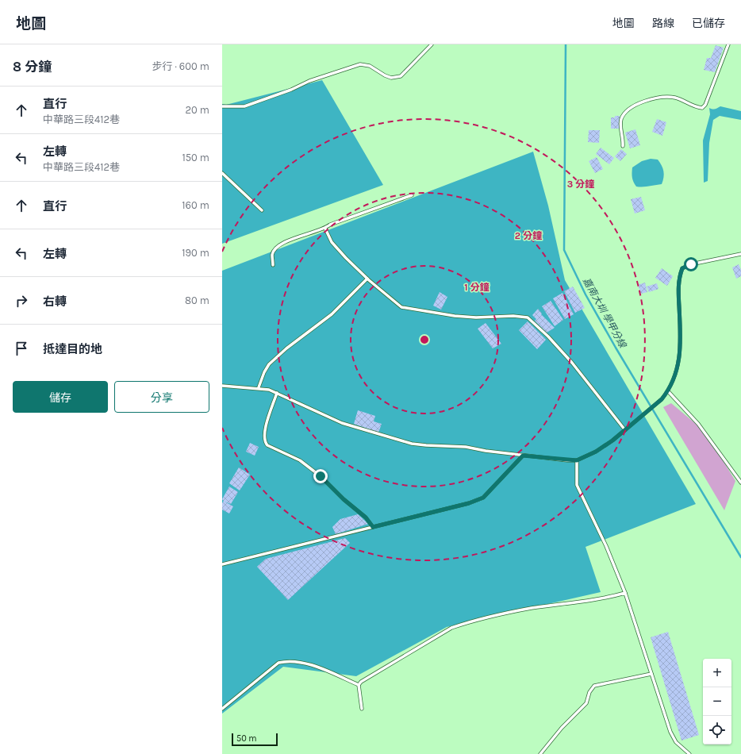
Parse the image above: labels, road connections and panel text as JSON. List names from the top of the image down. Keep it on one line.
{"water":["嘉南大圳 學甲分線"],"scale_bar":"50 m","page":{"header":"地圖","nav":["地圖","路線","已儲存"],"heading":["8 分鐘","步行 · 600 m"],"list":[["直行","中華路三段412巷","20 m"],["左轉","中華路三段412巷","150 m"],["直行","160 m"],["左轉","190 m"],["右轉","80 m"],"抵達目的地"],"buttons":["儲存","分享"],"map_buttons":["+","−"],"scale":"50 m"},"rings":["3 分鐘","2 分鐘","1 分鐘"]}
